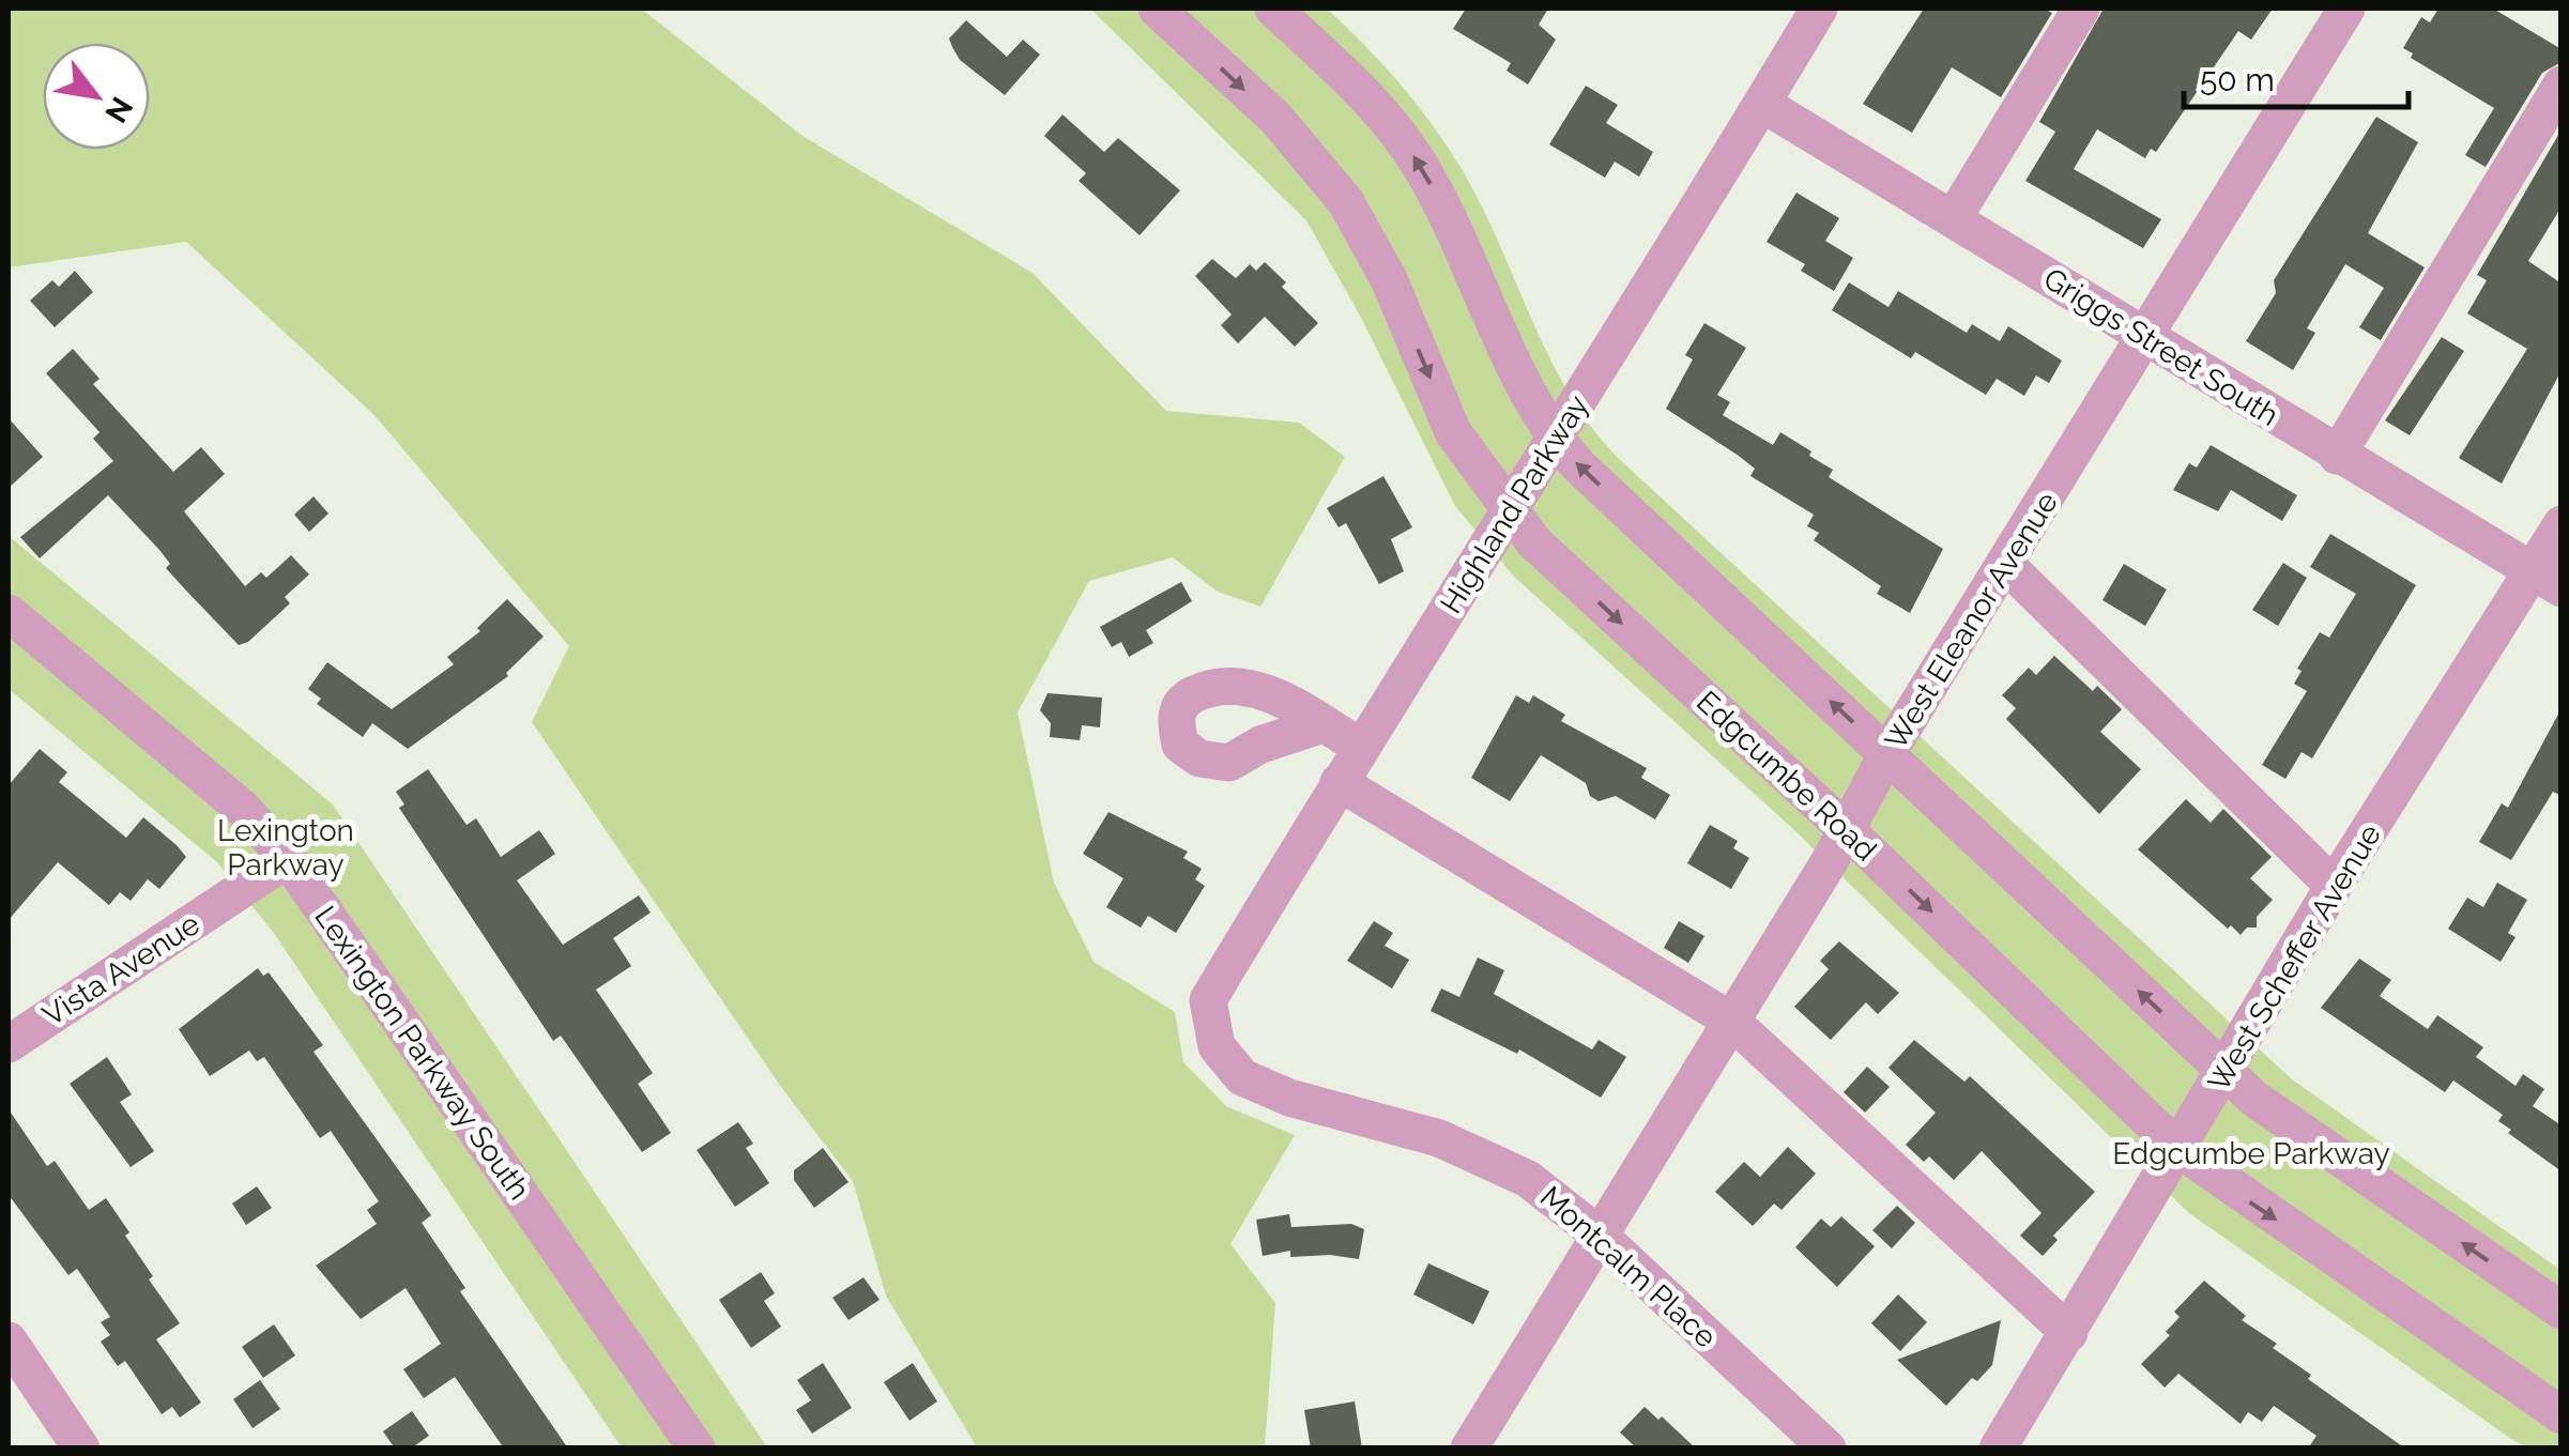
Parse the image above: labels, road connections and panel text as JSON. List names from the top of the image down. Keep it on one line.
{"streets":{"street":["Griggs Street South","Highland Parkway","West Eleanor Avenue","Edgcumbe Road","West Scheffer Avenue","Vista Avenue","Lexington Parkway South","Montcalm Place"]},"crossings":[["Griggs Street South","Highland Parkway"],["Griggs Street South","West Eleanor Avenue"],["Griggs Street South","West Scheffer Avenue"],["Highland Parkway","Edgcumbe Road"],["Highland Parkway","Montcalm Place"],["West Eleanor Avenue","Edgcumbe Road"],["West Eleanor Avenue","Montcalm Place"],["Edgcumbe Road","West Scheffer Avenue"],["Vista Avenue","Lexington Parkway South"]],"parks":["Lexington Parkway","Edgcumbe Parkway"],"scale_bar":"50 m","north":"bottom right"}
